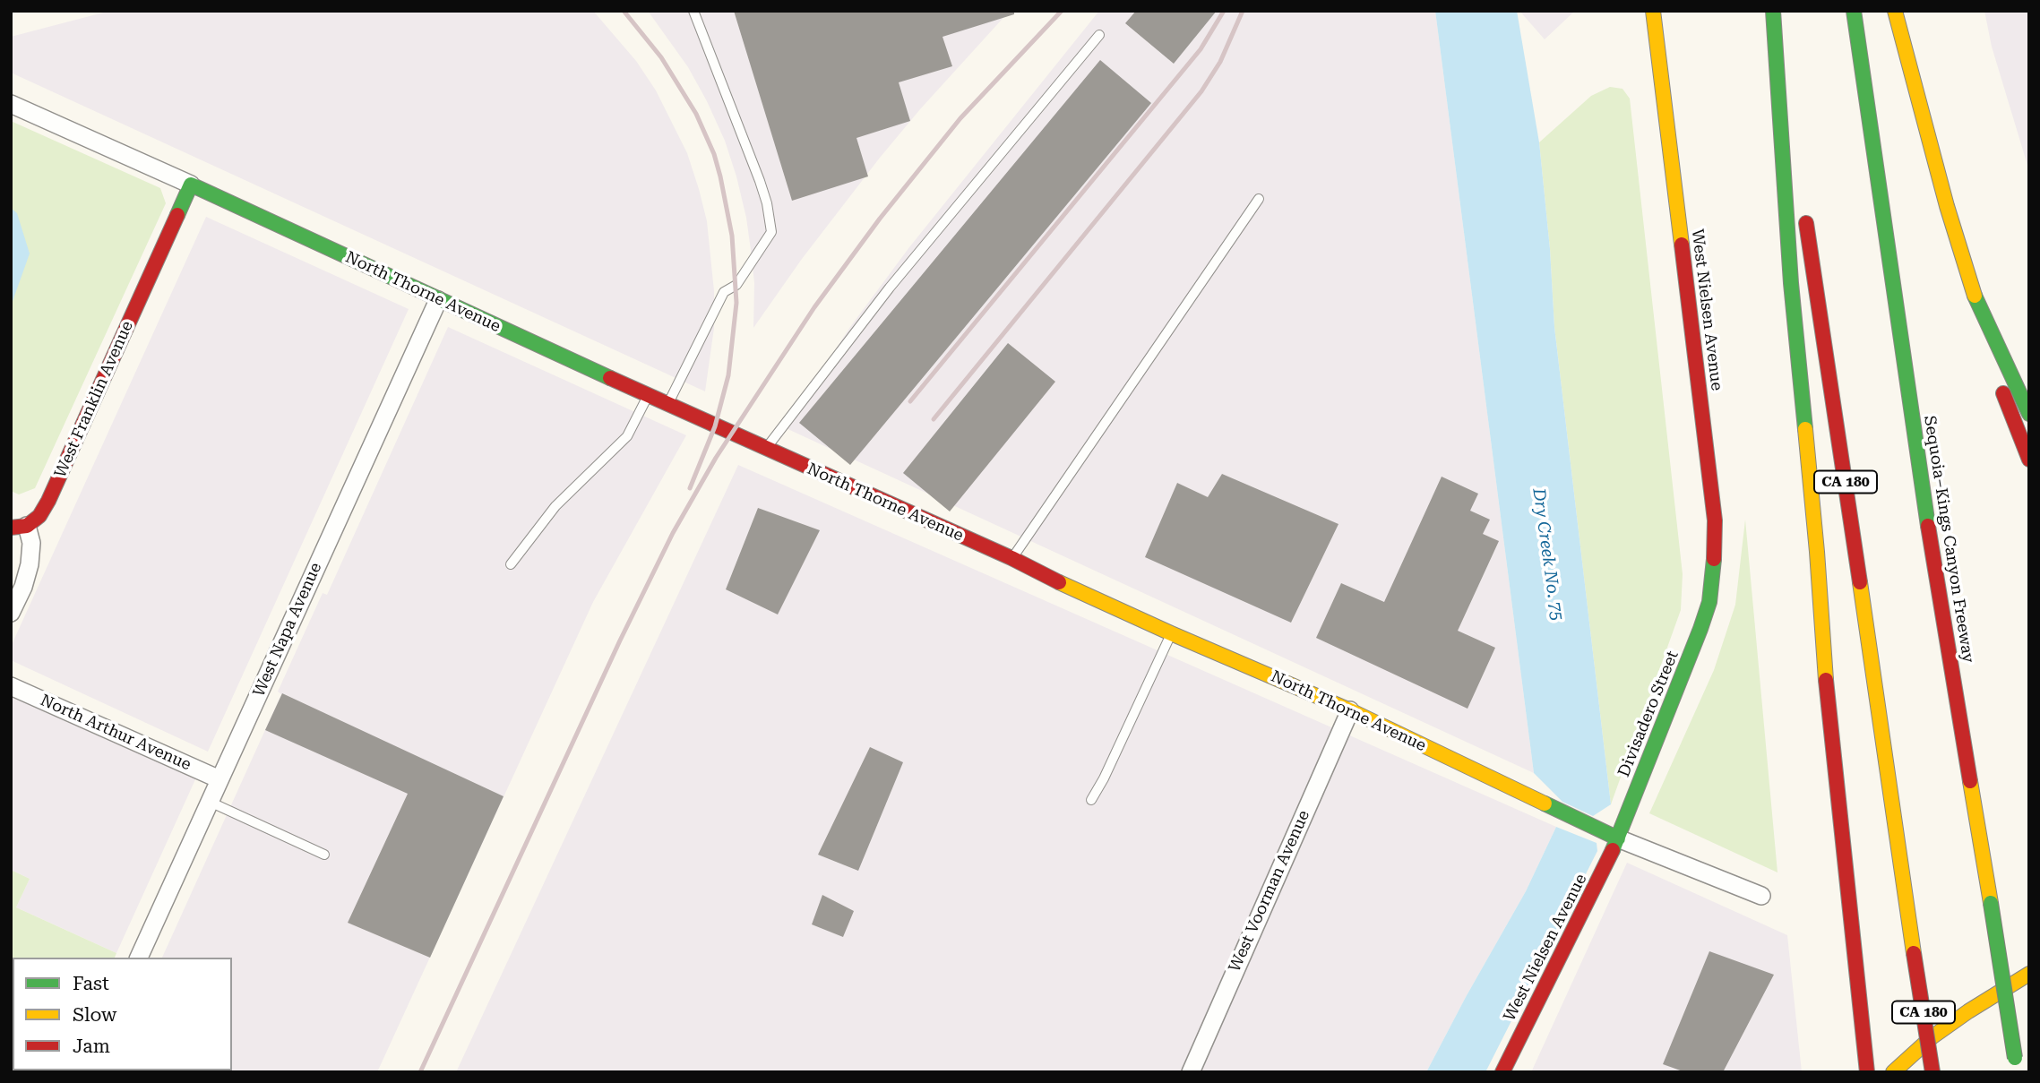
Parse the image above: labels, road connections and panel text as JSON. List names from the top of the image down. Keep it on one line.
{"streets":{"main road":["North Thorne Avenue","West Nielsen Avenue","West Franklin Avenue","CA 180","Sequoia–Kings Canyon Freeway","Divisadero Street"],"street":["West Napa Avenue","North Arthur Avenue","West Voorman Avenue"]},"crossings":[["North Thorne Avenue","West Nielsen Avenue"],["North Thorne Avenue","West Franklin Avenue"],["North Thorne Avenue","West Napa Avenue"],["North Thorne Avenue","Divisadero Street"],["North Thorne Avenue","West Voorman Avenue"],["West Nielsen Avenue","Divisadero Street"],["West Napa Avenue","North Arthur Avenue"]],"water":["Dry Creek No. 75"],"legend":["Fast","Slow","Jam"]}
